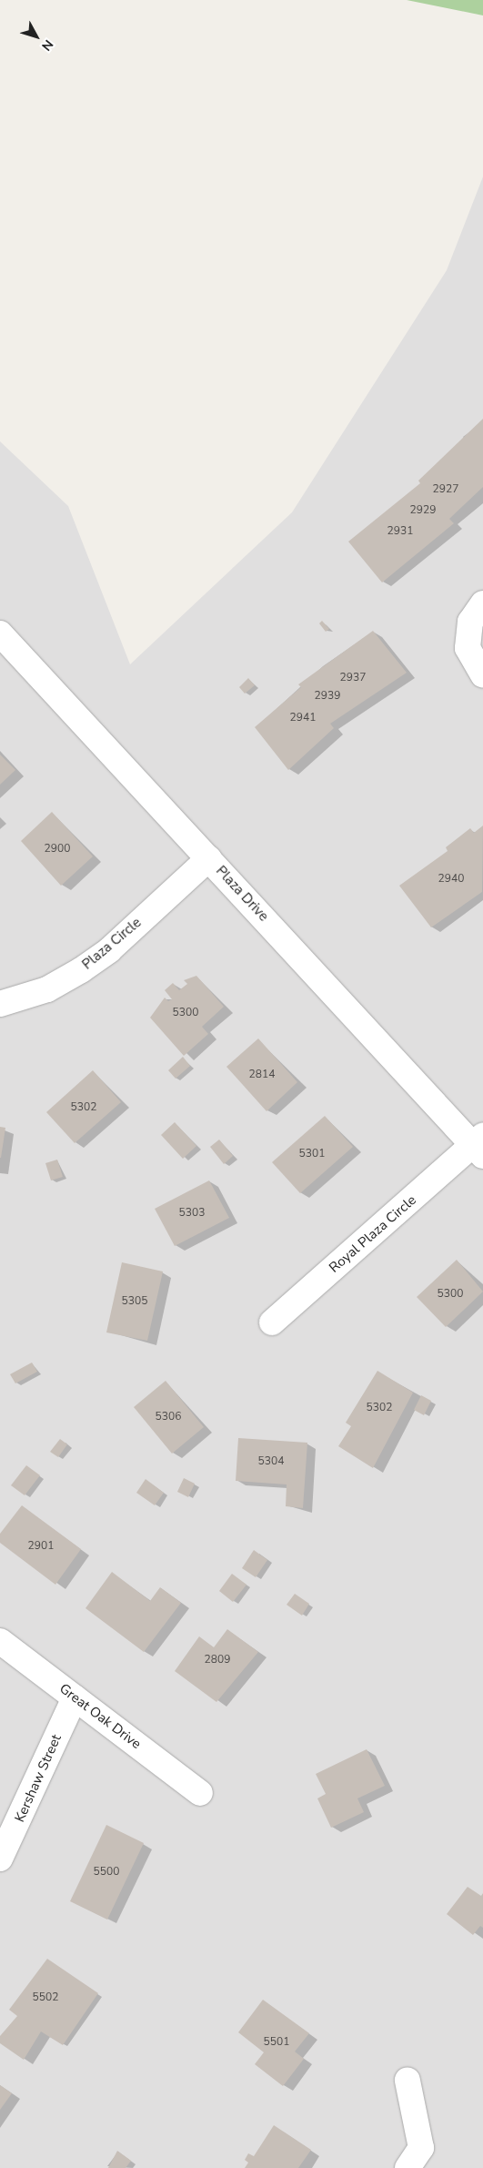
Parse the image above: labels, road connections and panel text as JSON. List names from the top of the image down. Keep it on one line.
{"streets":{"street":["Plaza Drive","Plaza Circle","Royal Plaza Circle","Great Oak Drive","Kershaw Street"]},"crossings":[["Plaza Drive","Plaza Circle"],["Plaza Drive","Royal Plaza Circle"],["Great Oak Drive","Kershaw Street"]],"house_numbers":["2927","2929","2931","2937","2939","2941","2900","2940","5300","2814","5302","5301","5303","5300","5305","5302","5306","5304","2901","2809","5500","5502","5501"],"north":"bottom right"}
